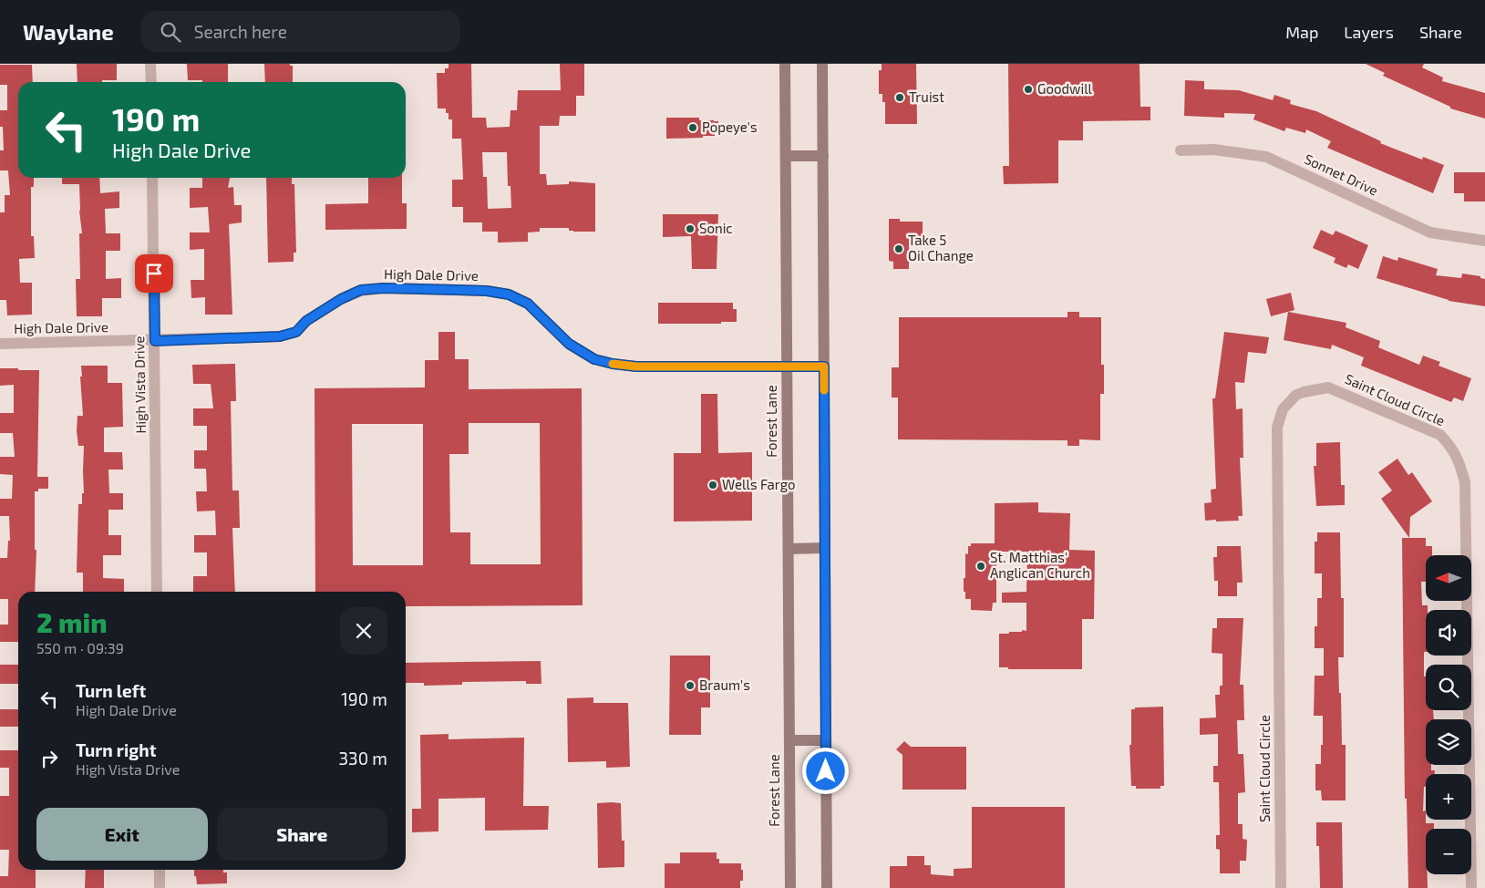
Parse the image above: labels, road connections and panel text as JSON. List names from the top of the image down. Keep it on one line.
{"streets":{"main road":["Forest Lane"],"street":["Sonnet Drive","High Dale Drive","High Vista Drive","Saint Cloud Circle"]},"crossings":[["High Dale Drive","High Vista Drive"],["High Dale Drive","Forest Lane"]],"places":["Goodwill","Truist","Popeye's","Sonic","Take 5 Oil Change","Wells Fargo","St. Matthias' Anglican Church","Braum's"],"north":"left","page":{"header":"Waylane","search":"Search here","nav":["Map","Layers","Share"],"turn":["190 m","High Dale Drive"],"map_buttons":["+","−"],"heading":["2 min","550 m · 09:39"],"list":[{"name":"Turn left","note":"High Dale Drive","value":"190 m"},{"name":"Turn right","note":"High Vista Drive","value":"330 m"}],"buttons":["Exit","Share"]}}
